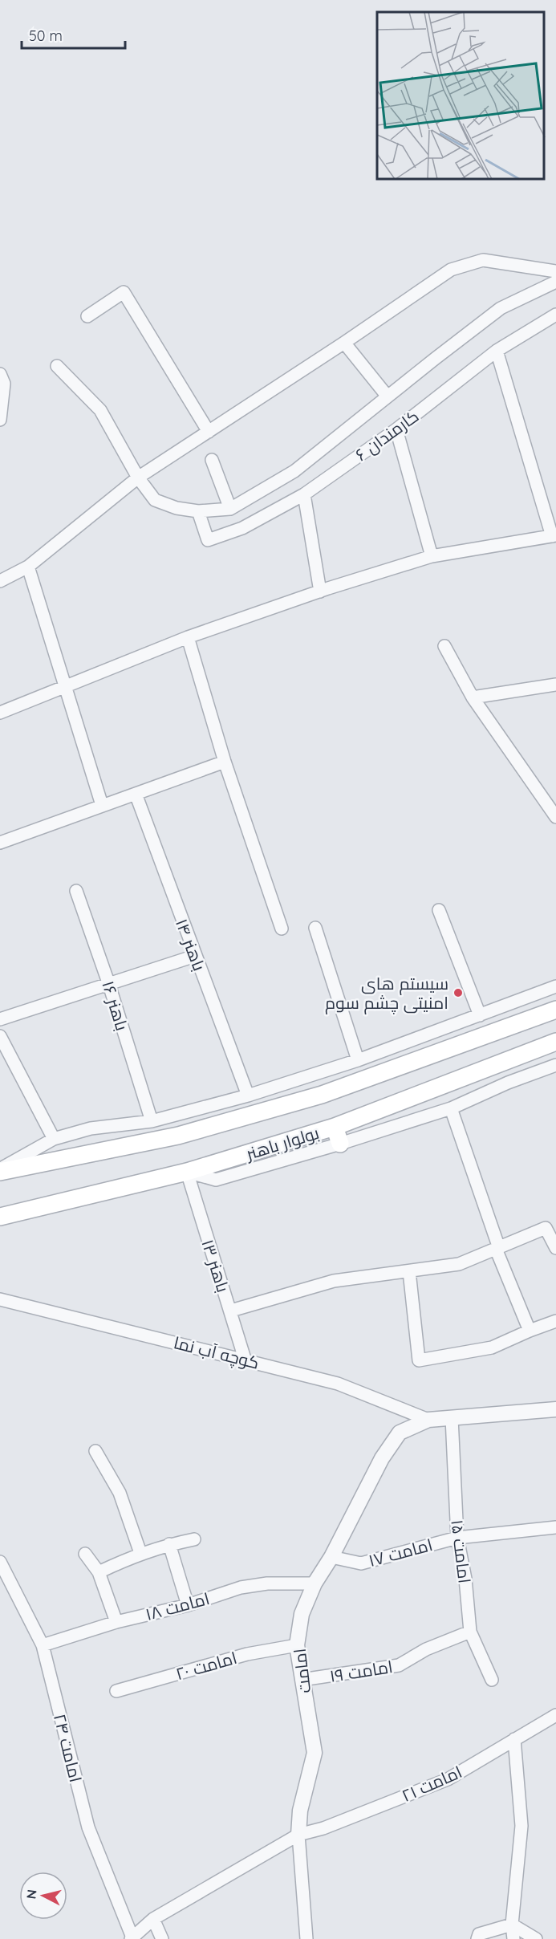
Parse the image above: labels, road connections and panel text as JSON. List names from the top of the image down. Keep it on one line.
{"streets":{"main road":["بولوار باهنر"],"street":["کارمندان ۶","باهنر ۱۴","باهنر ۱۶","باهنر ۱۳","کوچه آب نما","امامت ۱۵","امامت ۱۷","امامت ۱۸","امامت ۲۰","امامت","امامت ۱۹","امامت ۲۴","امامت ۲۱"]},"crossings":[["بولوار باهنر","باهنر ۱۳"],["باهنر ۱۳","کوچه آب نما"],["کوچه آب نما","امامت"],["امامت ۱۵","امامت ۱۷"],["امامت ۱۵","امامت"],["امامت ۱۵","امامت ۱۹"],["امامت ۱۷","امامت"],["امامت ۱۸","امامت"],["امامت ۱۸","امامت ۲۴"],["امامت ۲۰","امامت"],["امامت","امامت ۱۹"],["امامت","امامت ۲۱"]],"places":["سیستم های امنیتی چشم سوم"],"scale_bar":"50 m","north":"left"}
